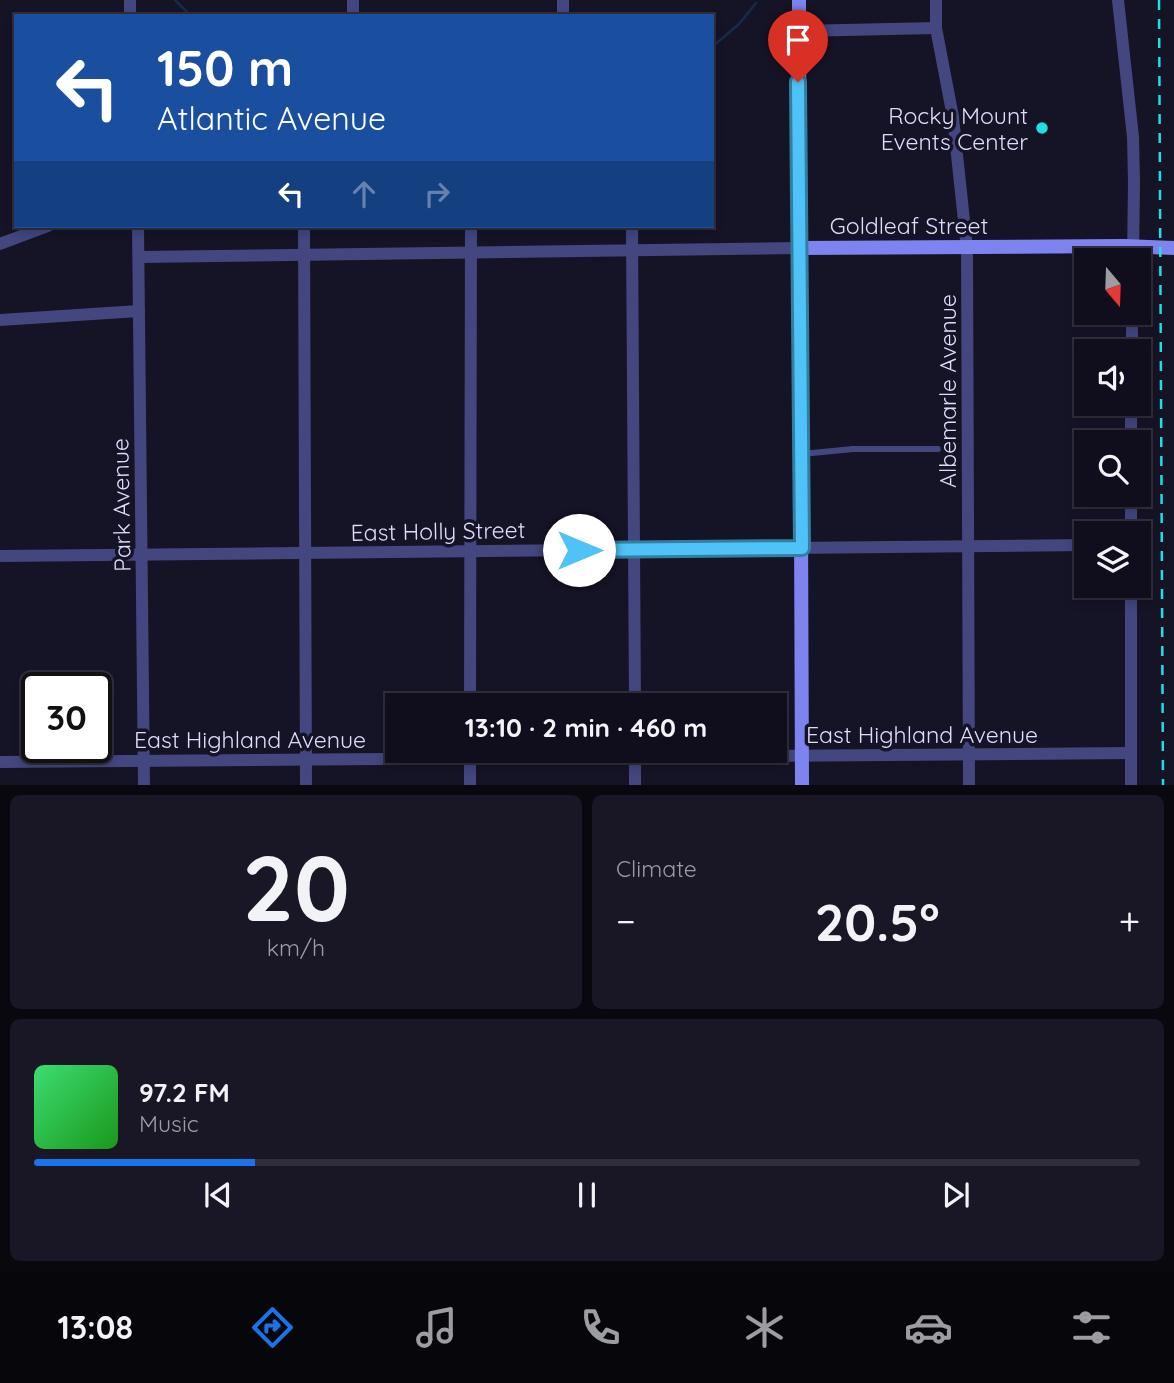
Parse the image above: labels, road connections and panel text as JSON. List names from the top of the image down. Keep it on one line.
{"streets":{"main road":["Goldleaf Street"],"street":["Albemarle Avenue","Park Avenue","East Holly Street","East Highland Avenue"]},"crossings":[["Goldleaf Street","Albemarle Avenue"],["Goldleaf Street","Park Avenue"],["Albemarle Avenue","East Holly Street"],["Albemarle Avenue","East Highland Avenue"],["Park Avenue","East Holly Street"],["Park Avenue","East Highland Avenue"]],"places":["Rocky Mount Events Center"],"north":"bottom","page":{"turn":["150 m","Atlantic Avenue"],"limit":"30","trip":"13:10 · 2 min · 460 m","tile":[["20","km/h"],"Climate"],"heat":["−","20.5°","+"],"song":["97.2 FM","Music"],"tabs":"13:08"}}
